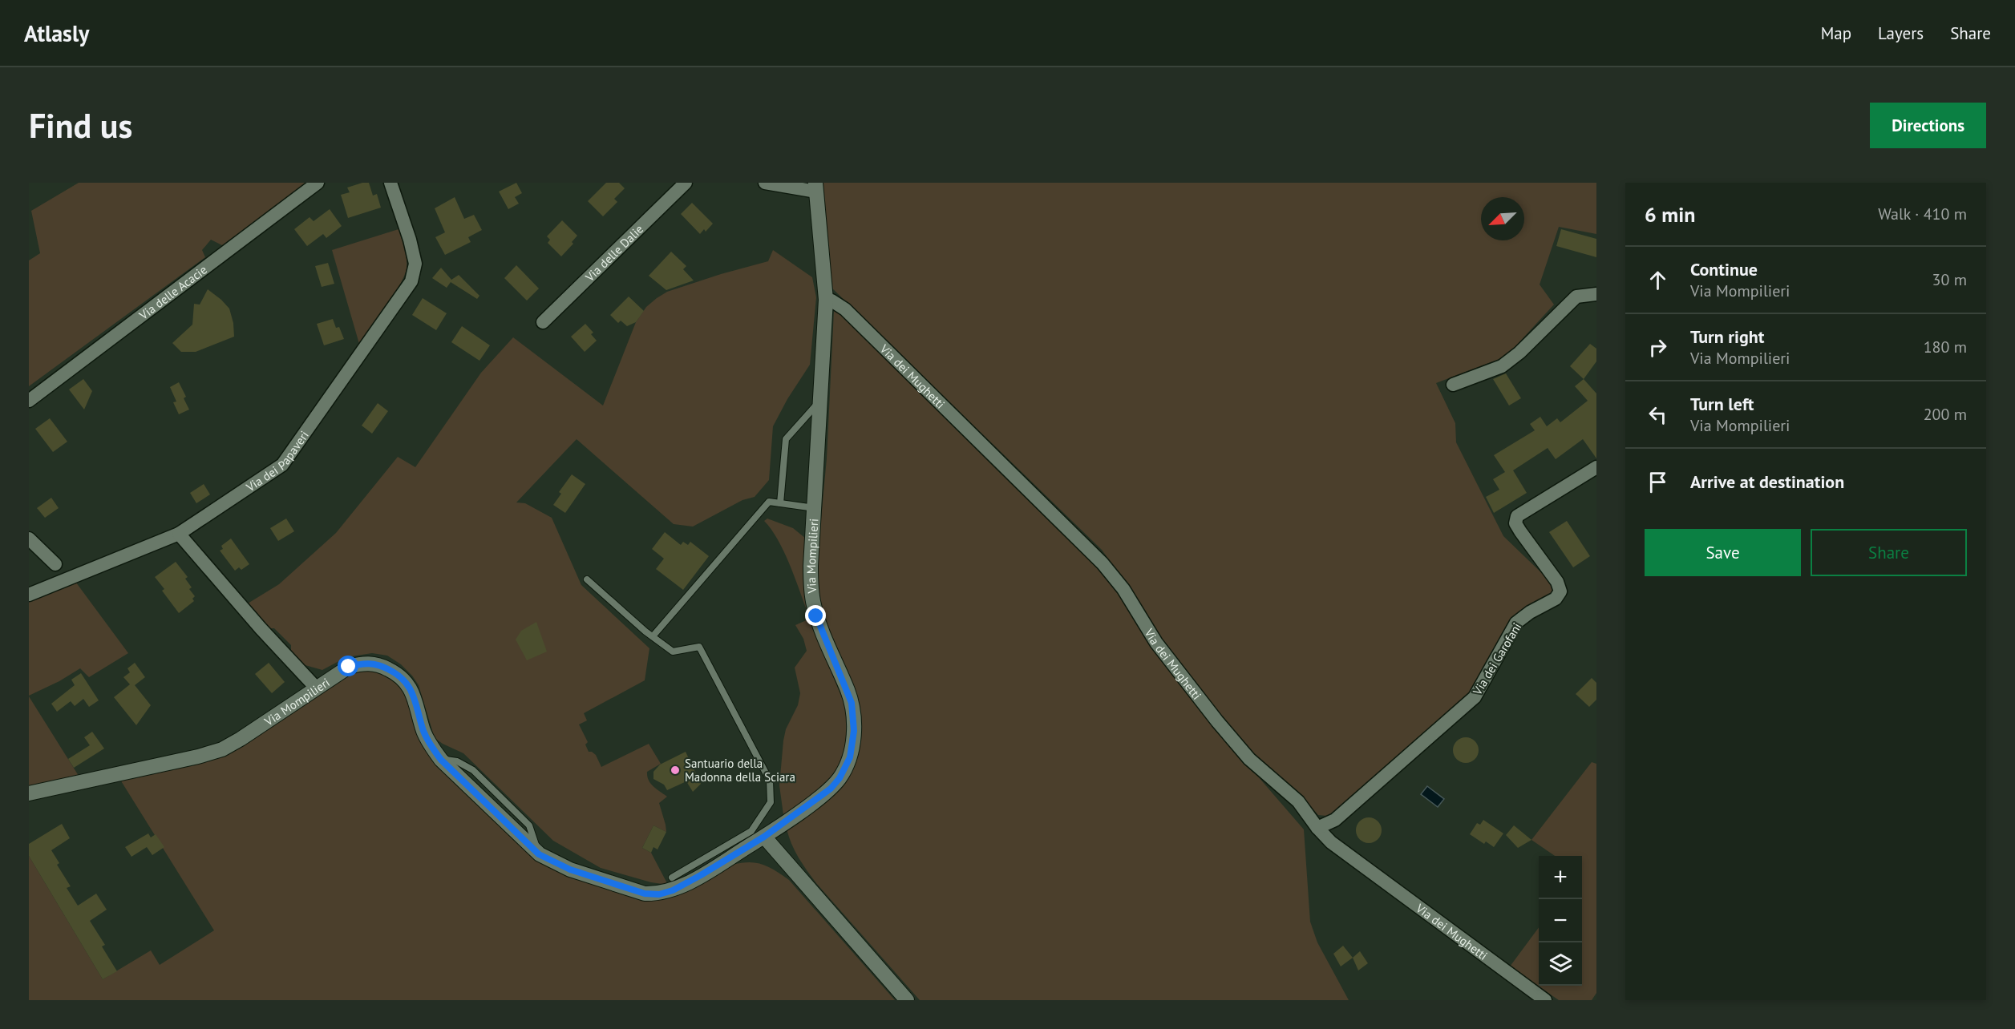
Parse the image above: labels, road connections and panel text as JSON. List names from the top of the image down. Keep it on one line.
{"streets":{"street":["Via delle Dalie","Via delle Acacie","Via dei Mughetti","Via dei Papaveri","Via Mompilieri","Via dei Garofani"]},"crossings":[["Via dei Mughetti","Via Mompilieri"],["Via dei Mughetti","Via dei Garofani"]],"places":["Santuario della Madonna della Sciara"],"north":"bottom left","page":{"header":"Atlasly","nav":["Map","Layers","Share"],"buttons":["Directions",["Save","Share"]],"title":"Find us","heading":["6 min","Walk · 410 m"],"list":[["Continue","Via Mompilieri","30 m"],["Turn right","Via Mompilieri","180 m"],["Turn left","Via Mompilieri","200 m"],"Arrive at destination"],"map_buttons":["+","−"]}}
